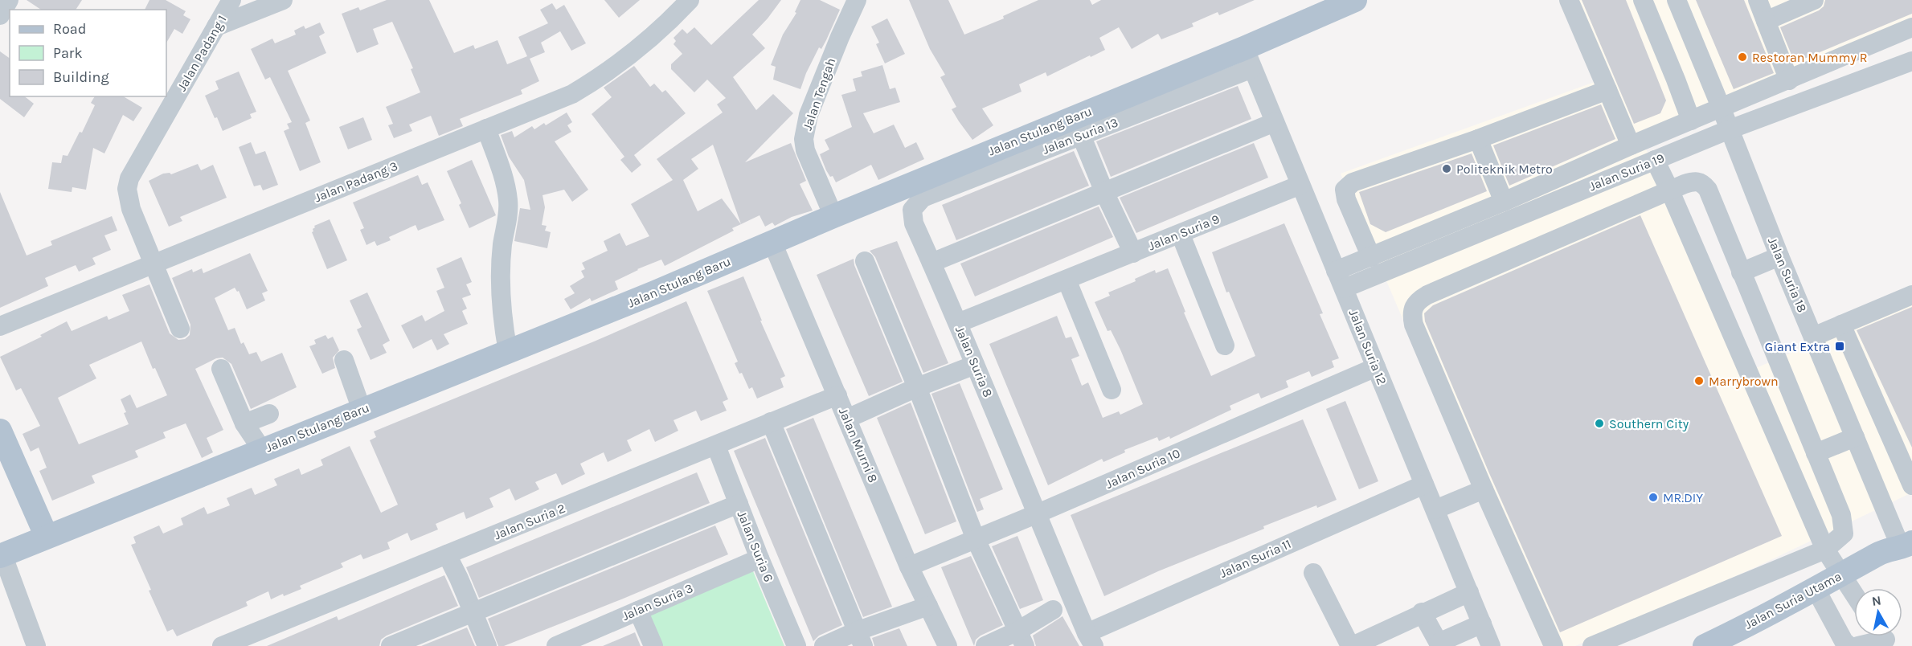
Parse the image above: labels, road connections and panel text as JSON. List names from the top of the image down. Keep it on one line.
{"streets":{"main road":["Jalan Stulang Baru","Jalan Suria Utama"],"street":["Jalan Padang 1","Jalan Tengah","Jalan Suria 13","Jalan Suria 19","Jalan Padang 3","Jalan Suria 9","Jalan Suria 18","Jalan Suria 12","Jalan Suria 8","Jalan Murni 8","Jalan Suria 10","Jalan Suria 2","Jalan Suria 6","Jalan Suria 11","Jalan Suria 3"]},"crossings":[["Jalan Padang 1","Jalan Padang 3"],["Jalan Tengah","Jalan Stulang Baru"],["Jalan Stulang Baru","Jalan Suria 13"],["Jalan Stulang Baru","Jalan Suria 12"],["Jalan Stulang Baru","Jalan Murni 8"],["Jalan Suria 13","Jalan Suria 12"],["Jalan Suria 13","Jalan Suria 8"],["Jalan Suria 19","Jalan Suria 18"],["Jalan Suria 19","Jalan Suria 12"],["Jalan Suria 9","Jalan Suria 12"],["Jalan Suria 9","Jalan Suria 8"],["Jalan Suria 18","Jalan Suria Utama"],["Jalan Suria 12","Jalan Suria 10"],["Jalan Suria 12","Jalan Suria 11"],["Jalan Suria 8","Jalan Suria 10"],["Jalan Suria 8","Jalan Suria 11"],["Jalan Murni 8","Jalan Suria 10"],["Jalan Murni 8","Jalan Suria 2"],["Jalan Suria 2","Jalan Suria 6"],["Jalan Suria 6","Jalan Suria 3"]],"places":{"other":["Restoran Mummy R","Politeknik Metro","Marrybrown","Southern City","MR.DIY"],"transit":["Giant Extra"]},"legend":["Road","Park","Building"],"north":"top"}
